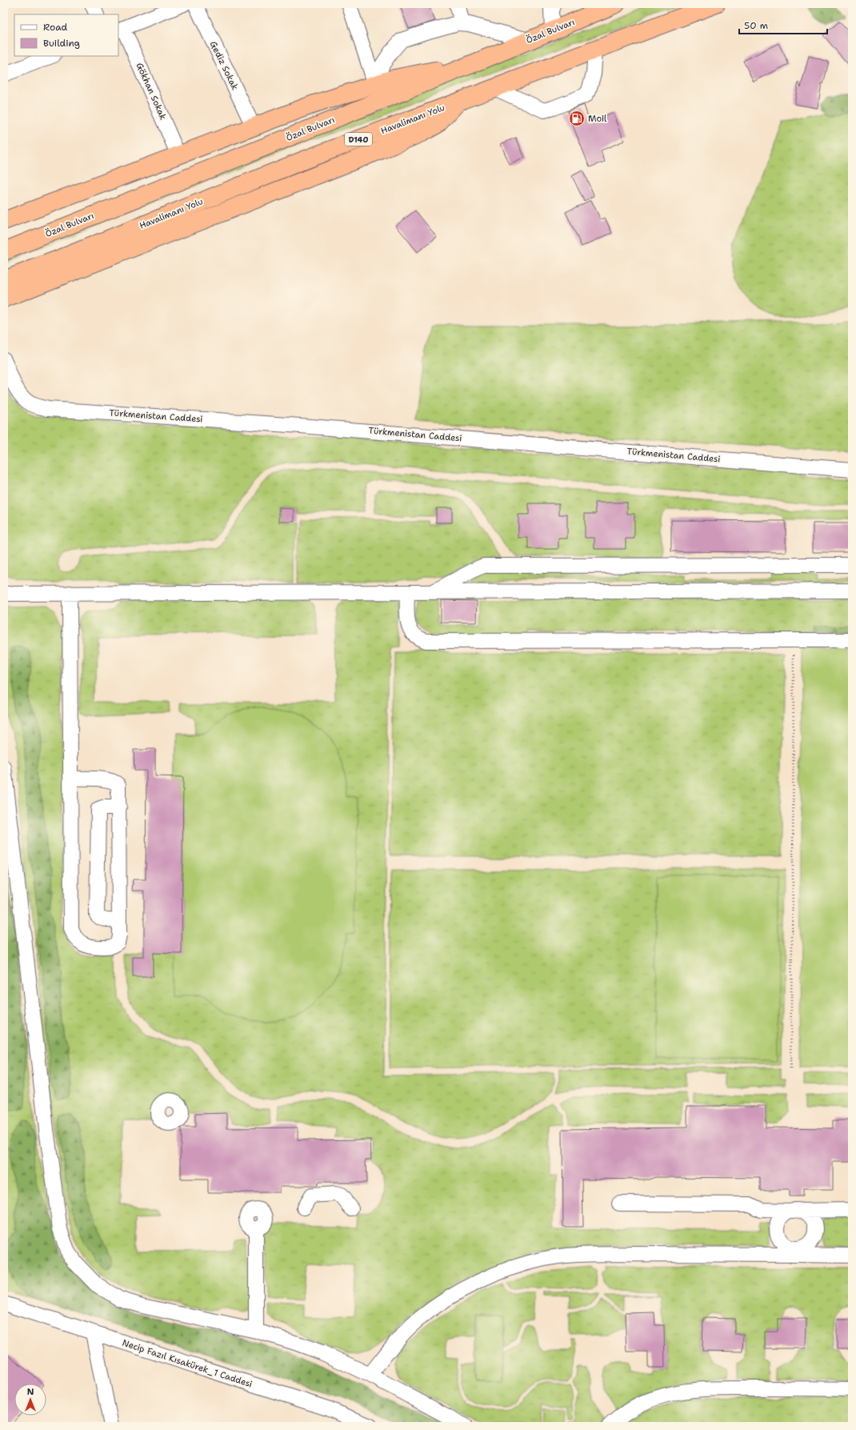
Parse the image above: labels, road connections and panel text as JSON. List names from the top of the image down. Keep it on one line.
{"streets":{"highway":["Özal Bulvarı","Havalimanı Yolu","D140"],"street":["Gediz Sokak","Gökhan Sokak","Türkmenistan Caddesi","Necip Fazıl Kısakürek_1 Caddesi"]},"places":{"fuel station":["Moil"]},"legend":["Road","Building"],"scale_bar":"50 m","north":"top"}
